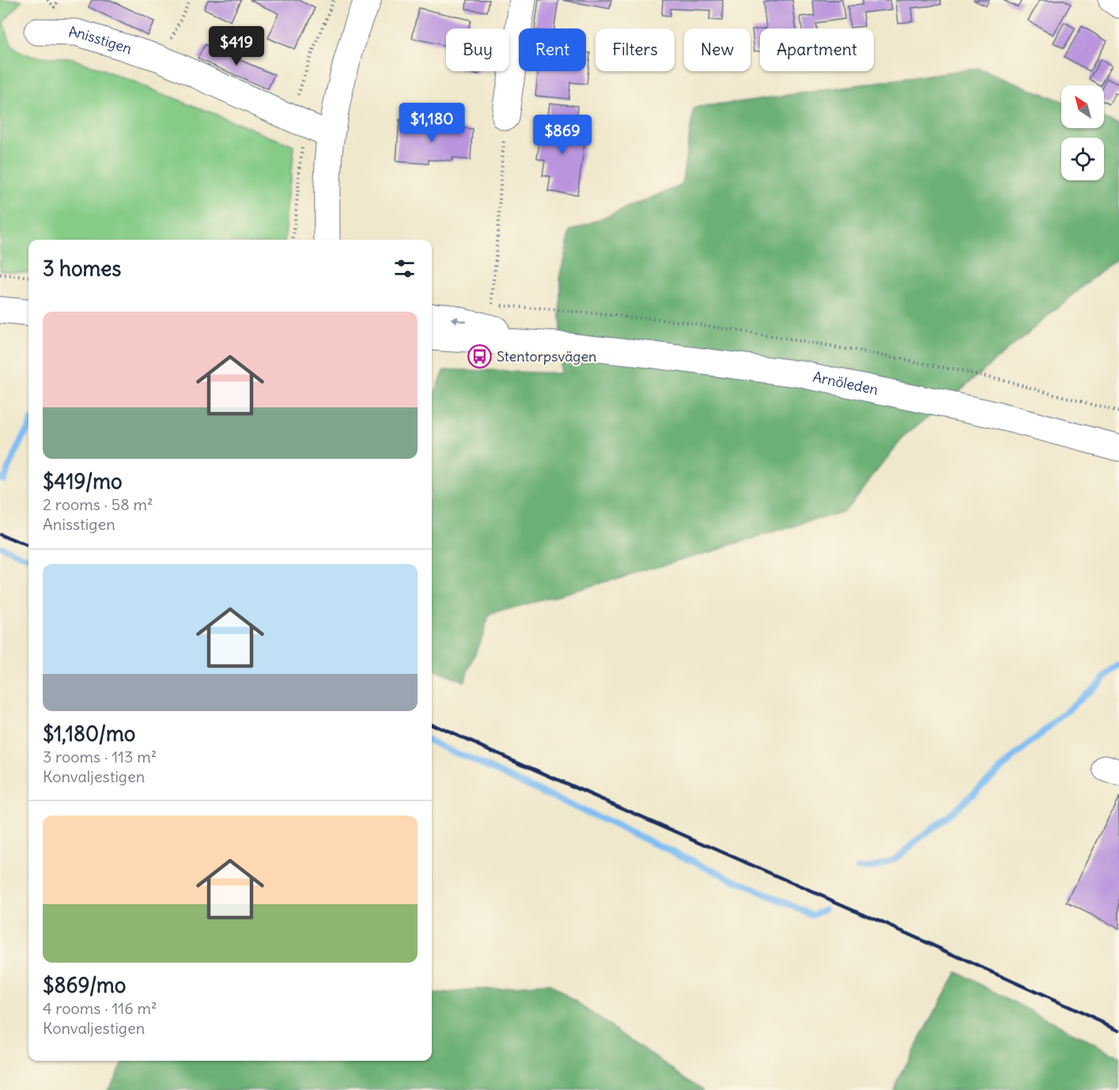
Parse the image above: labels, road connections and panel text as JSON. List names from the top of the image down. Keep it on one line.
{"streets":{"main road":["Anisstigen","Arnöleden"]},"places":{"bus stop":["Stentorpsvägen"]},"north":"top left","page":{"price":["$419","$1,180","$869"],"chip":["Buy","Rent","Filters","New","Apartment"],"heading":"3 homes","list":[{"name":"$419/mo","note":"2 rooms · 58 m² · Anisstigen"},{"name":"$1,180/mo","note":"3 rooms · 113 m² · Konvaljestigen"},{"name":"$869/mo","note":"4 rooms · 116 m² · Konvaljestigen"}]}}
